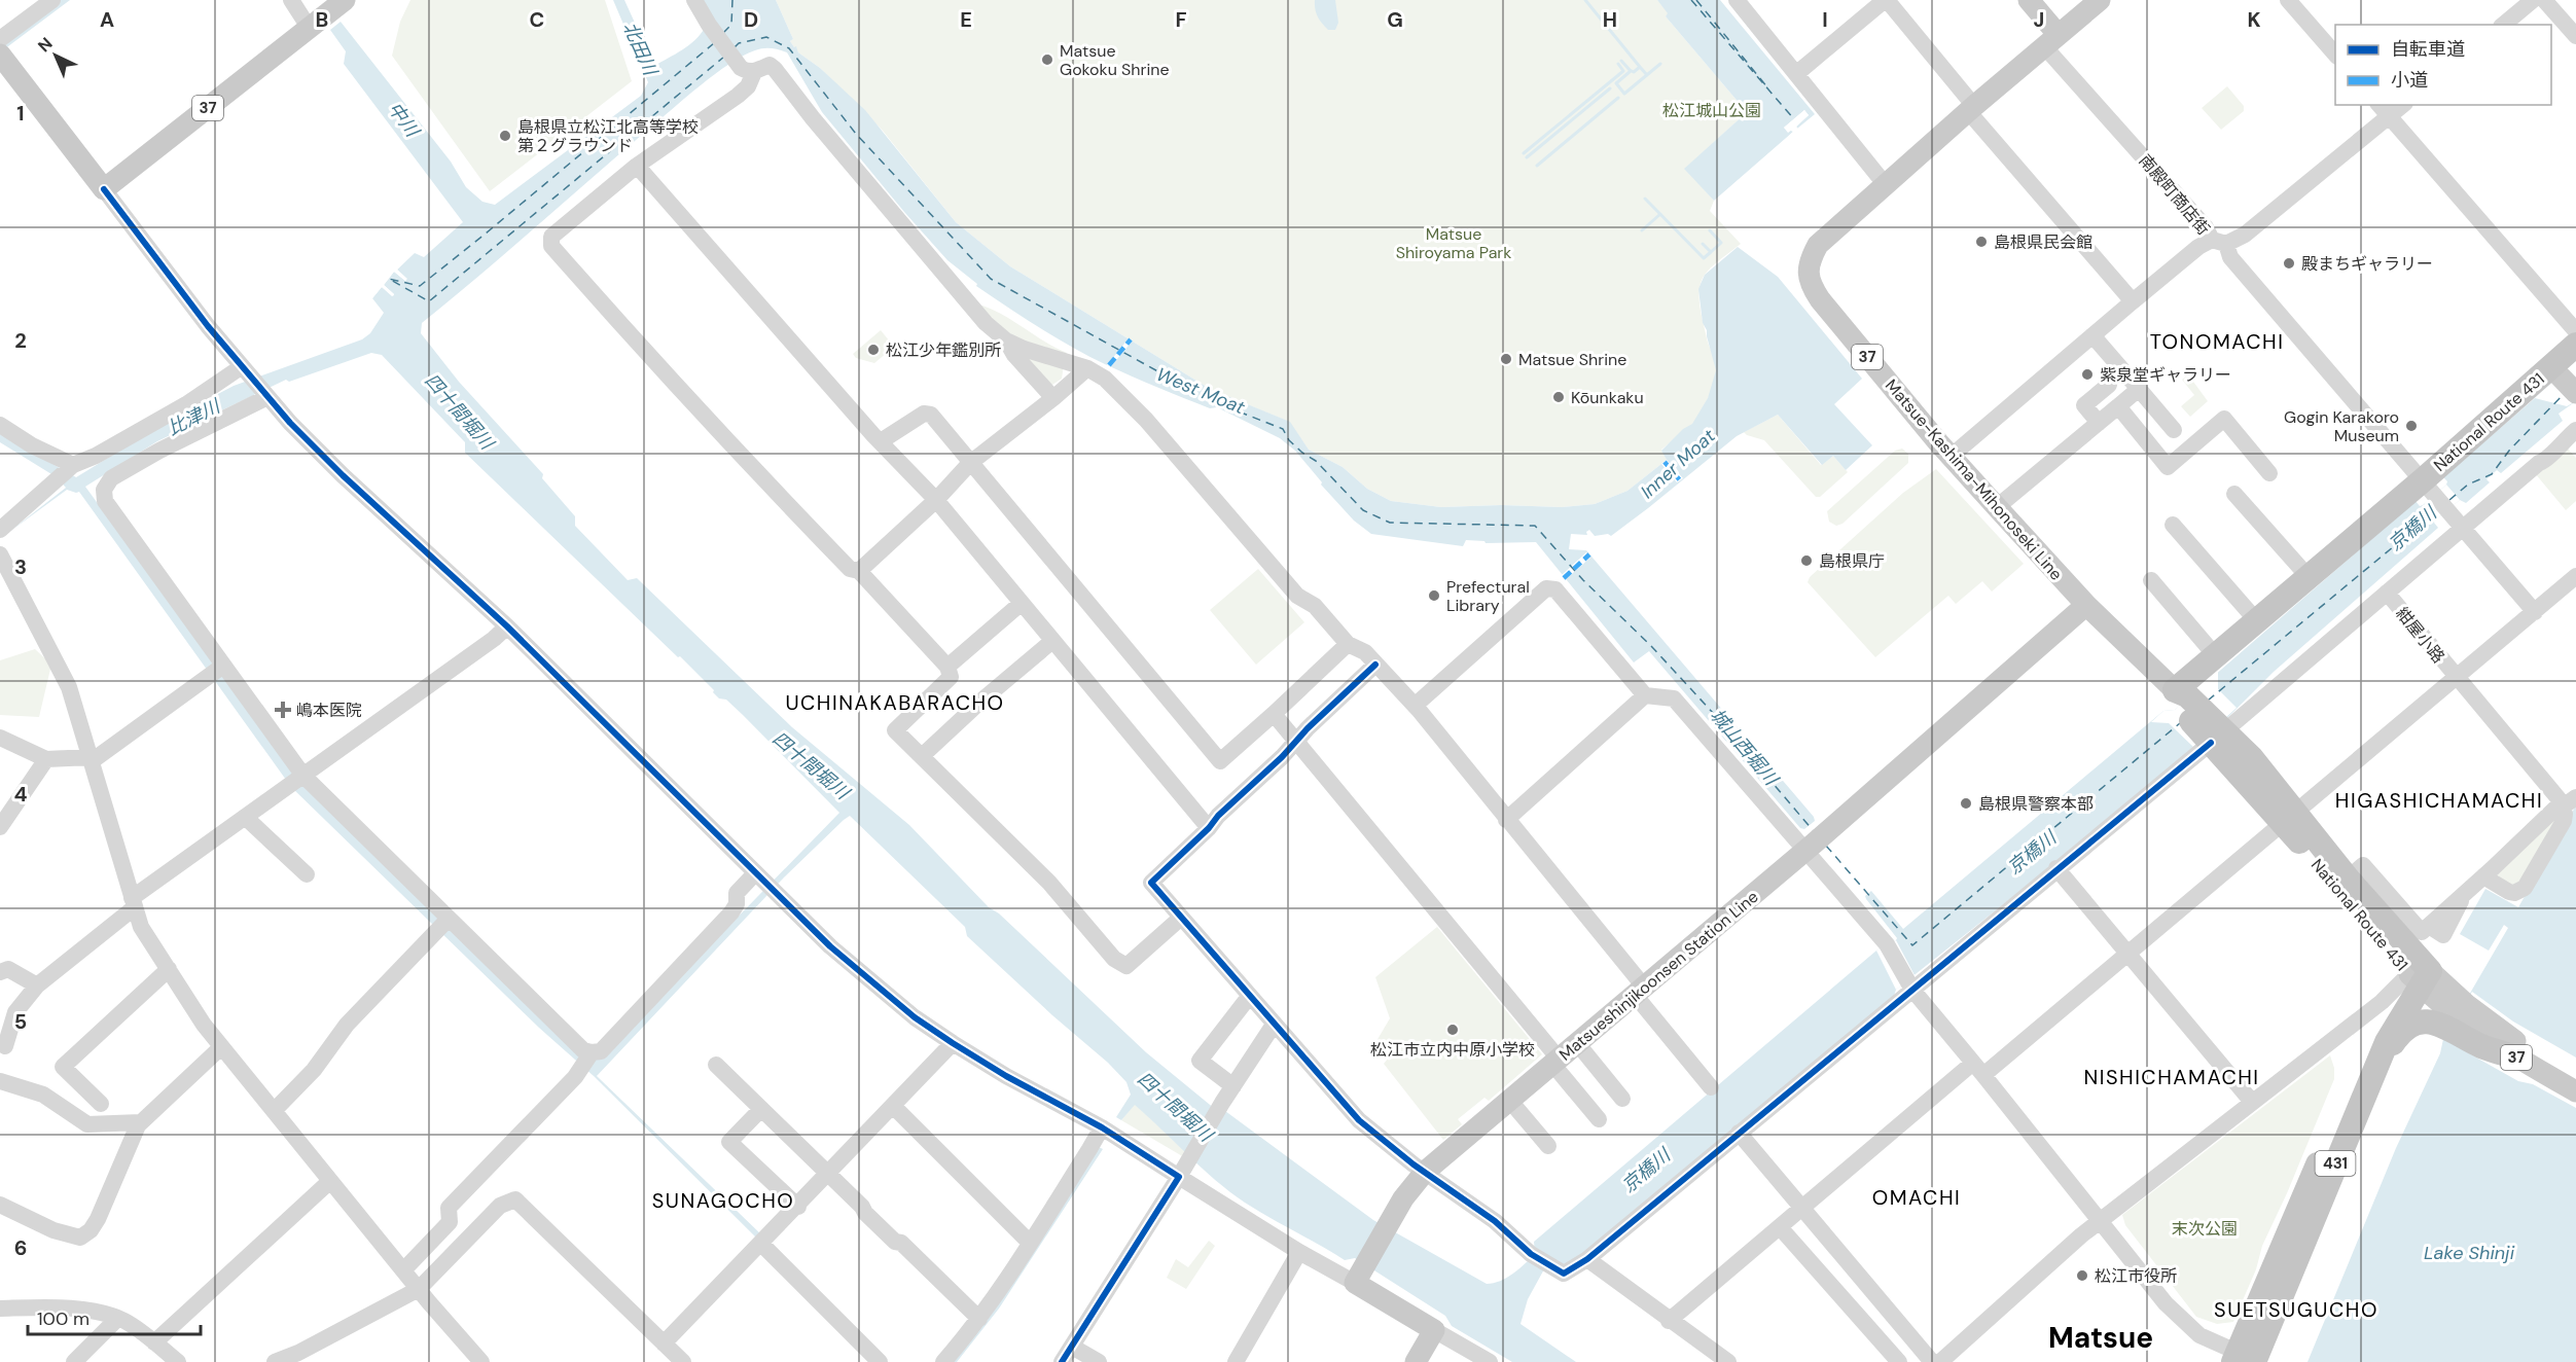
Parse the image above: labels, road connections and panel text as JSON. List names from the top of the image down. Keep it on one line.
{"streets":{"highway":["National Route 431","431"],"main road":["37","Matsue-Kashima-Mihonoseki Line","Matsueshinjikoonsen Station Line"],"street":["南殿町商店街","紺屋小路"]},"crossings":[["37","National Route 431"],["37","431"],["南殿町商店街","National Route 431"],["南殿町商店街","Matsue-Kashima-Mihonoseki Line"],["National Route 431","Matsue-Kashima-Mihonoseki Line"],["National Route 431","431"],["Matsue-Kashima-Mihonoseki Line","Matsueshinjikoonsen Station Line"]],"districts":["TONOMACHI","UCHINAKABARACHO","HIGASHICHAMACHI","NISHICHAMACHI","OMACHI","SUNAGOCHO","SUETSUGUCHO","Matsue"],"water":["北田川","中川","West Moat","四十間堀川","比津川","Inner Moat","京橋川","城山西堀川","Lake Shinji"],"parks":["松江城山公園","Matsue Shiroyama Park","末次公園"],"places":{"other":["Matsue Gokoku Shrine","島根県立松江北高等学校 第２グラウンド","島根県民会館","殿まちギャラリー","松江少年鑑別所","Matsue Shrine","紫泉堂ギャラリー","Kōunkaku","Gogin Karakoro Museum","島根県庁","Prefectural Library","島根県警察本部","松江市立内中原小学校","松江市役所"],"health":["嶋本医院"]},"legend":["自転車道","小道"],"scale_bar":"100 m","north":"top left","grid":{"columns":["A","B","C","D","E","F","G","H","I","J","K"],"rows":["1","2","3","4","5","6"]}}
